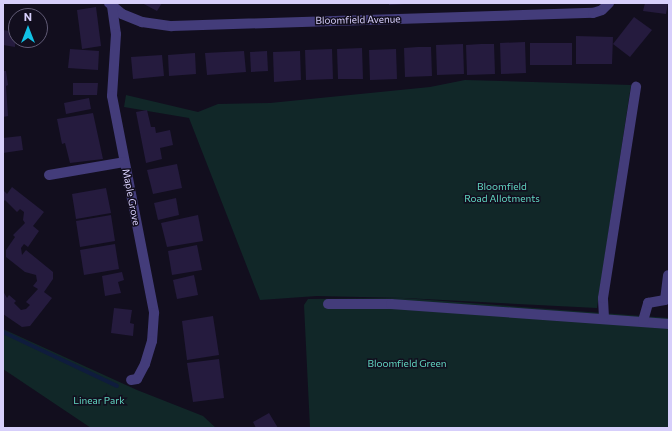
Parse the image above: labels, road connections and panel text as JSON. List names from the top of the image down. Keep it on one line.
{"streets":{"street":["Bloomfield Avenue","Maple Grove"]},"crossings":[["Bloomfield Avenue","Maple Grove"]],"parks":["Bloomfield Road Allotments","Bloomfield Green","Linear Park"],"north":"top"}
